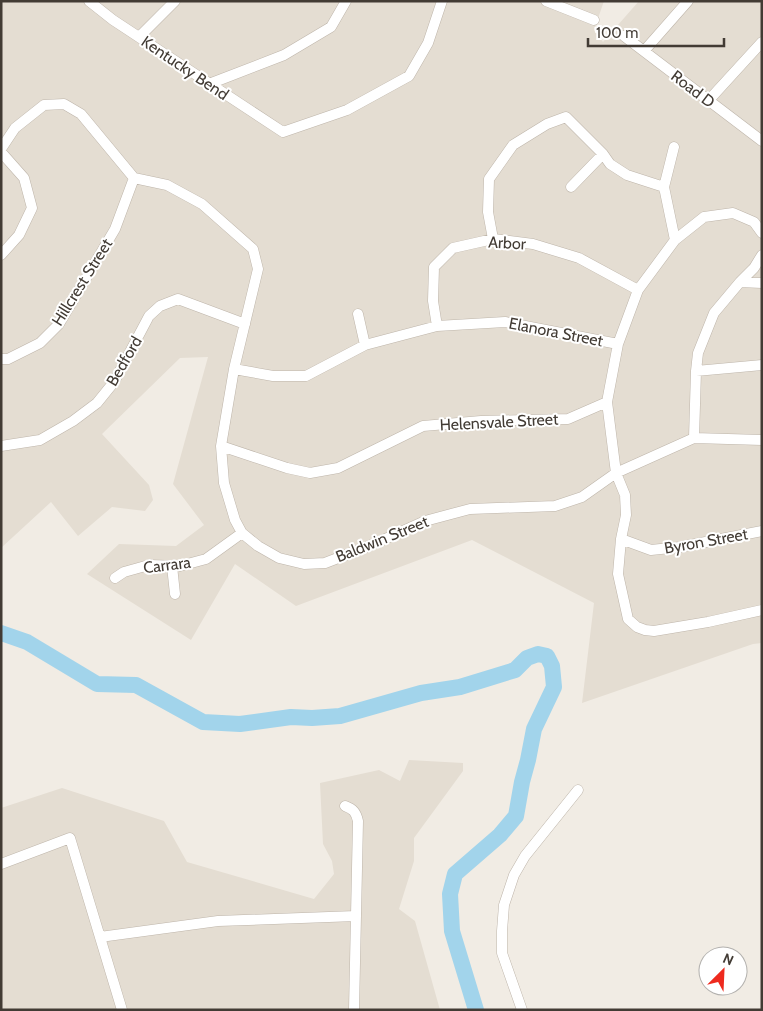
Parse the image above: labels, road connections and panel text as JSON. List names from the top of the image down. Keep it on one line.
{"streets":{"street":["Kentucky Bend","Road D","Arbor","Hillcrest Street","Elanora Street","Bedford","Helensvale Street","Baldwin Street","Byron Street","Carrara"]},"crossings":[["Arbor","Elanora Street"],["Hillcrest Street","Baldwin Street"],["Elanora Street","Baldwin Street"],["Bedford","Baldwin Street"],["Helensvale Street","Baldwin Street"],["Baldwin Street","Carrara"]],"scale_bar":"100 m","north":"top right"}
